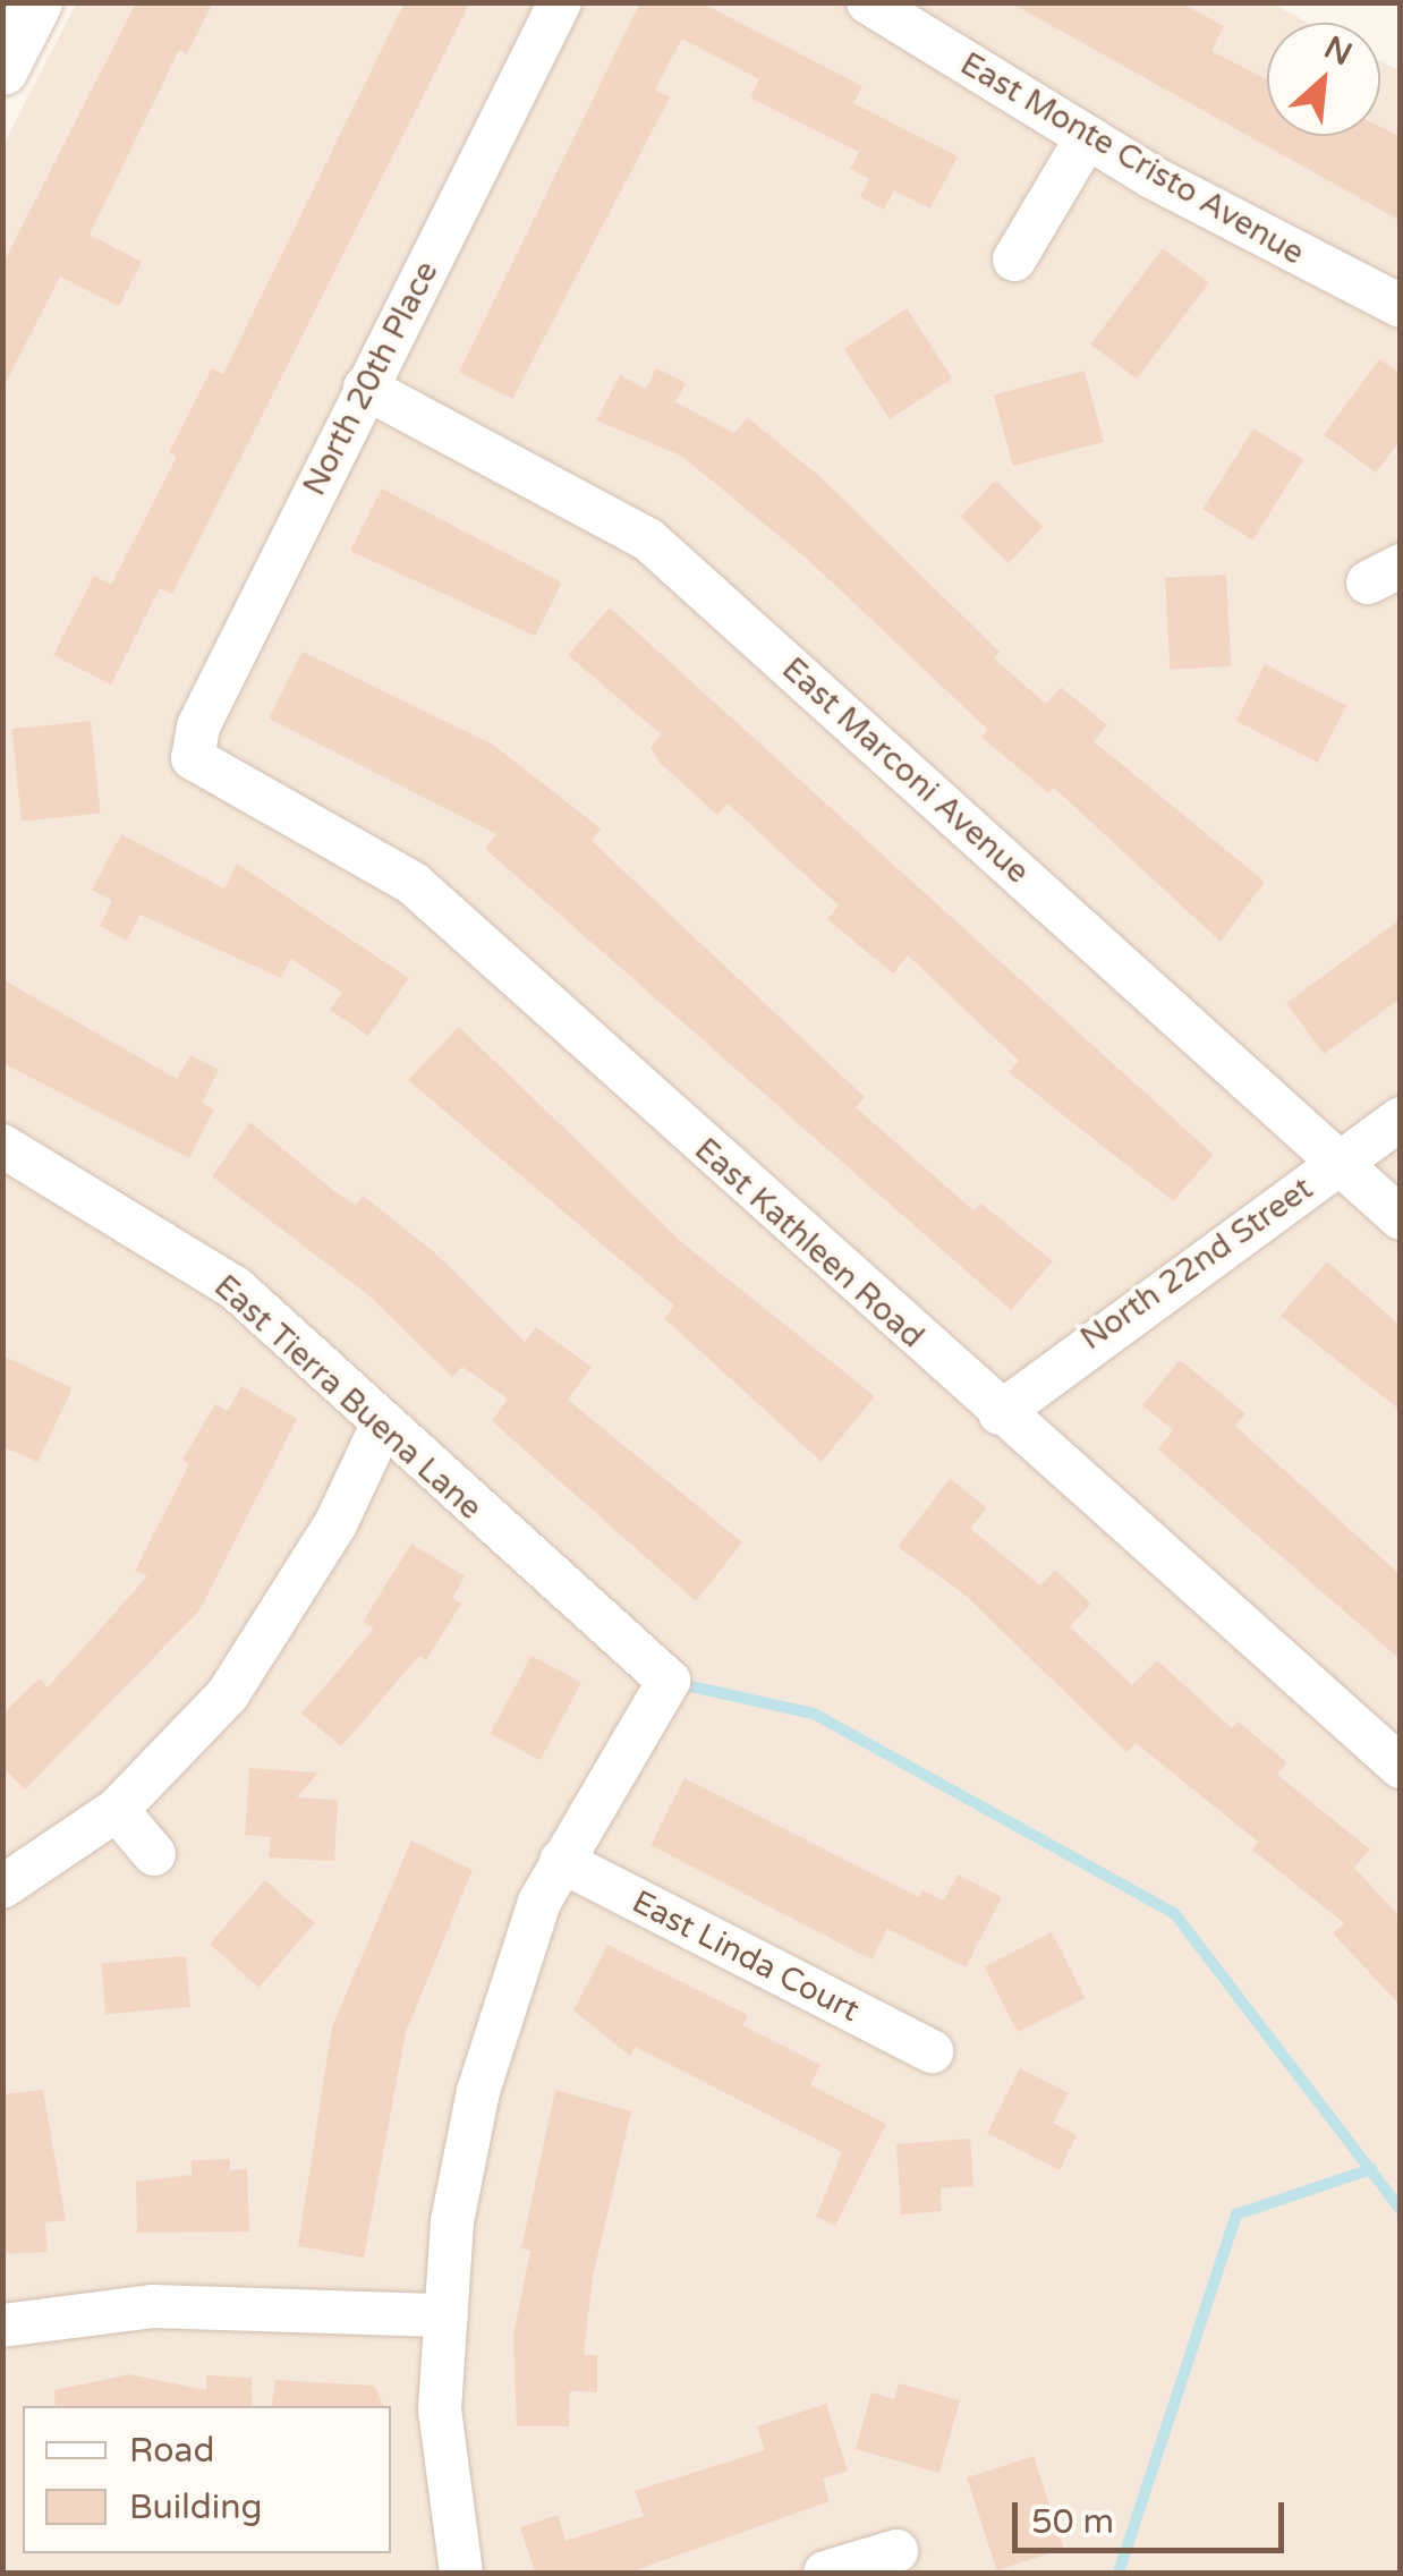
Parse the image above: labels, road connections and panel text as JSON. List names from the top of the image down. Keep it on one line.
{"streets":{"street":["East Monte Cristo Avenue","North 20th Place","East Marconi Avenue","East Kathleen Road","North 22nd Street","East Tierra Buena Lane","East Linda Court"]},"crossings":[["North 20th Place","East Marconi Avenue"],["North 20th Place","East Kathleen Road"],["East Marconi Avenue","North 22nd Street"],["East Kathleen Road","North 22nd Street"],["East Tierra Buena Lane","East Linda Court"]],"legend":["Road","Building"],"scale_bar":"50 m","north":"top right"}
